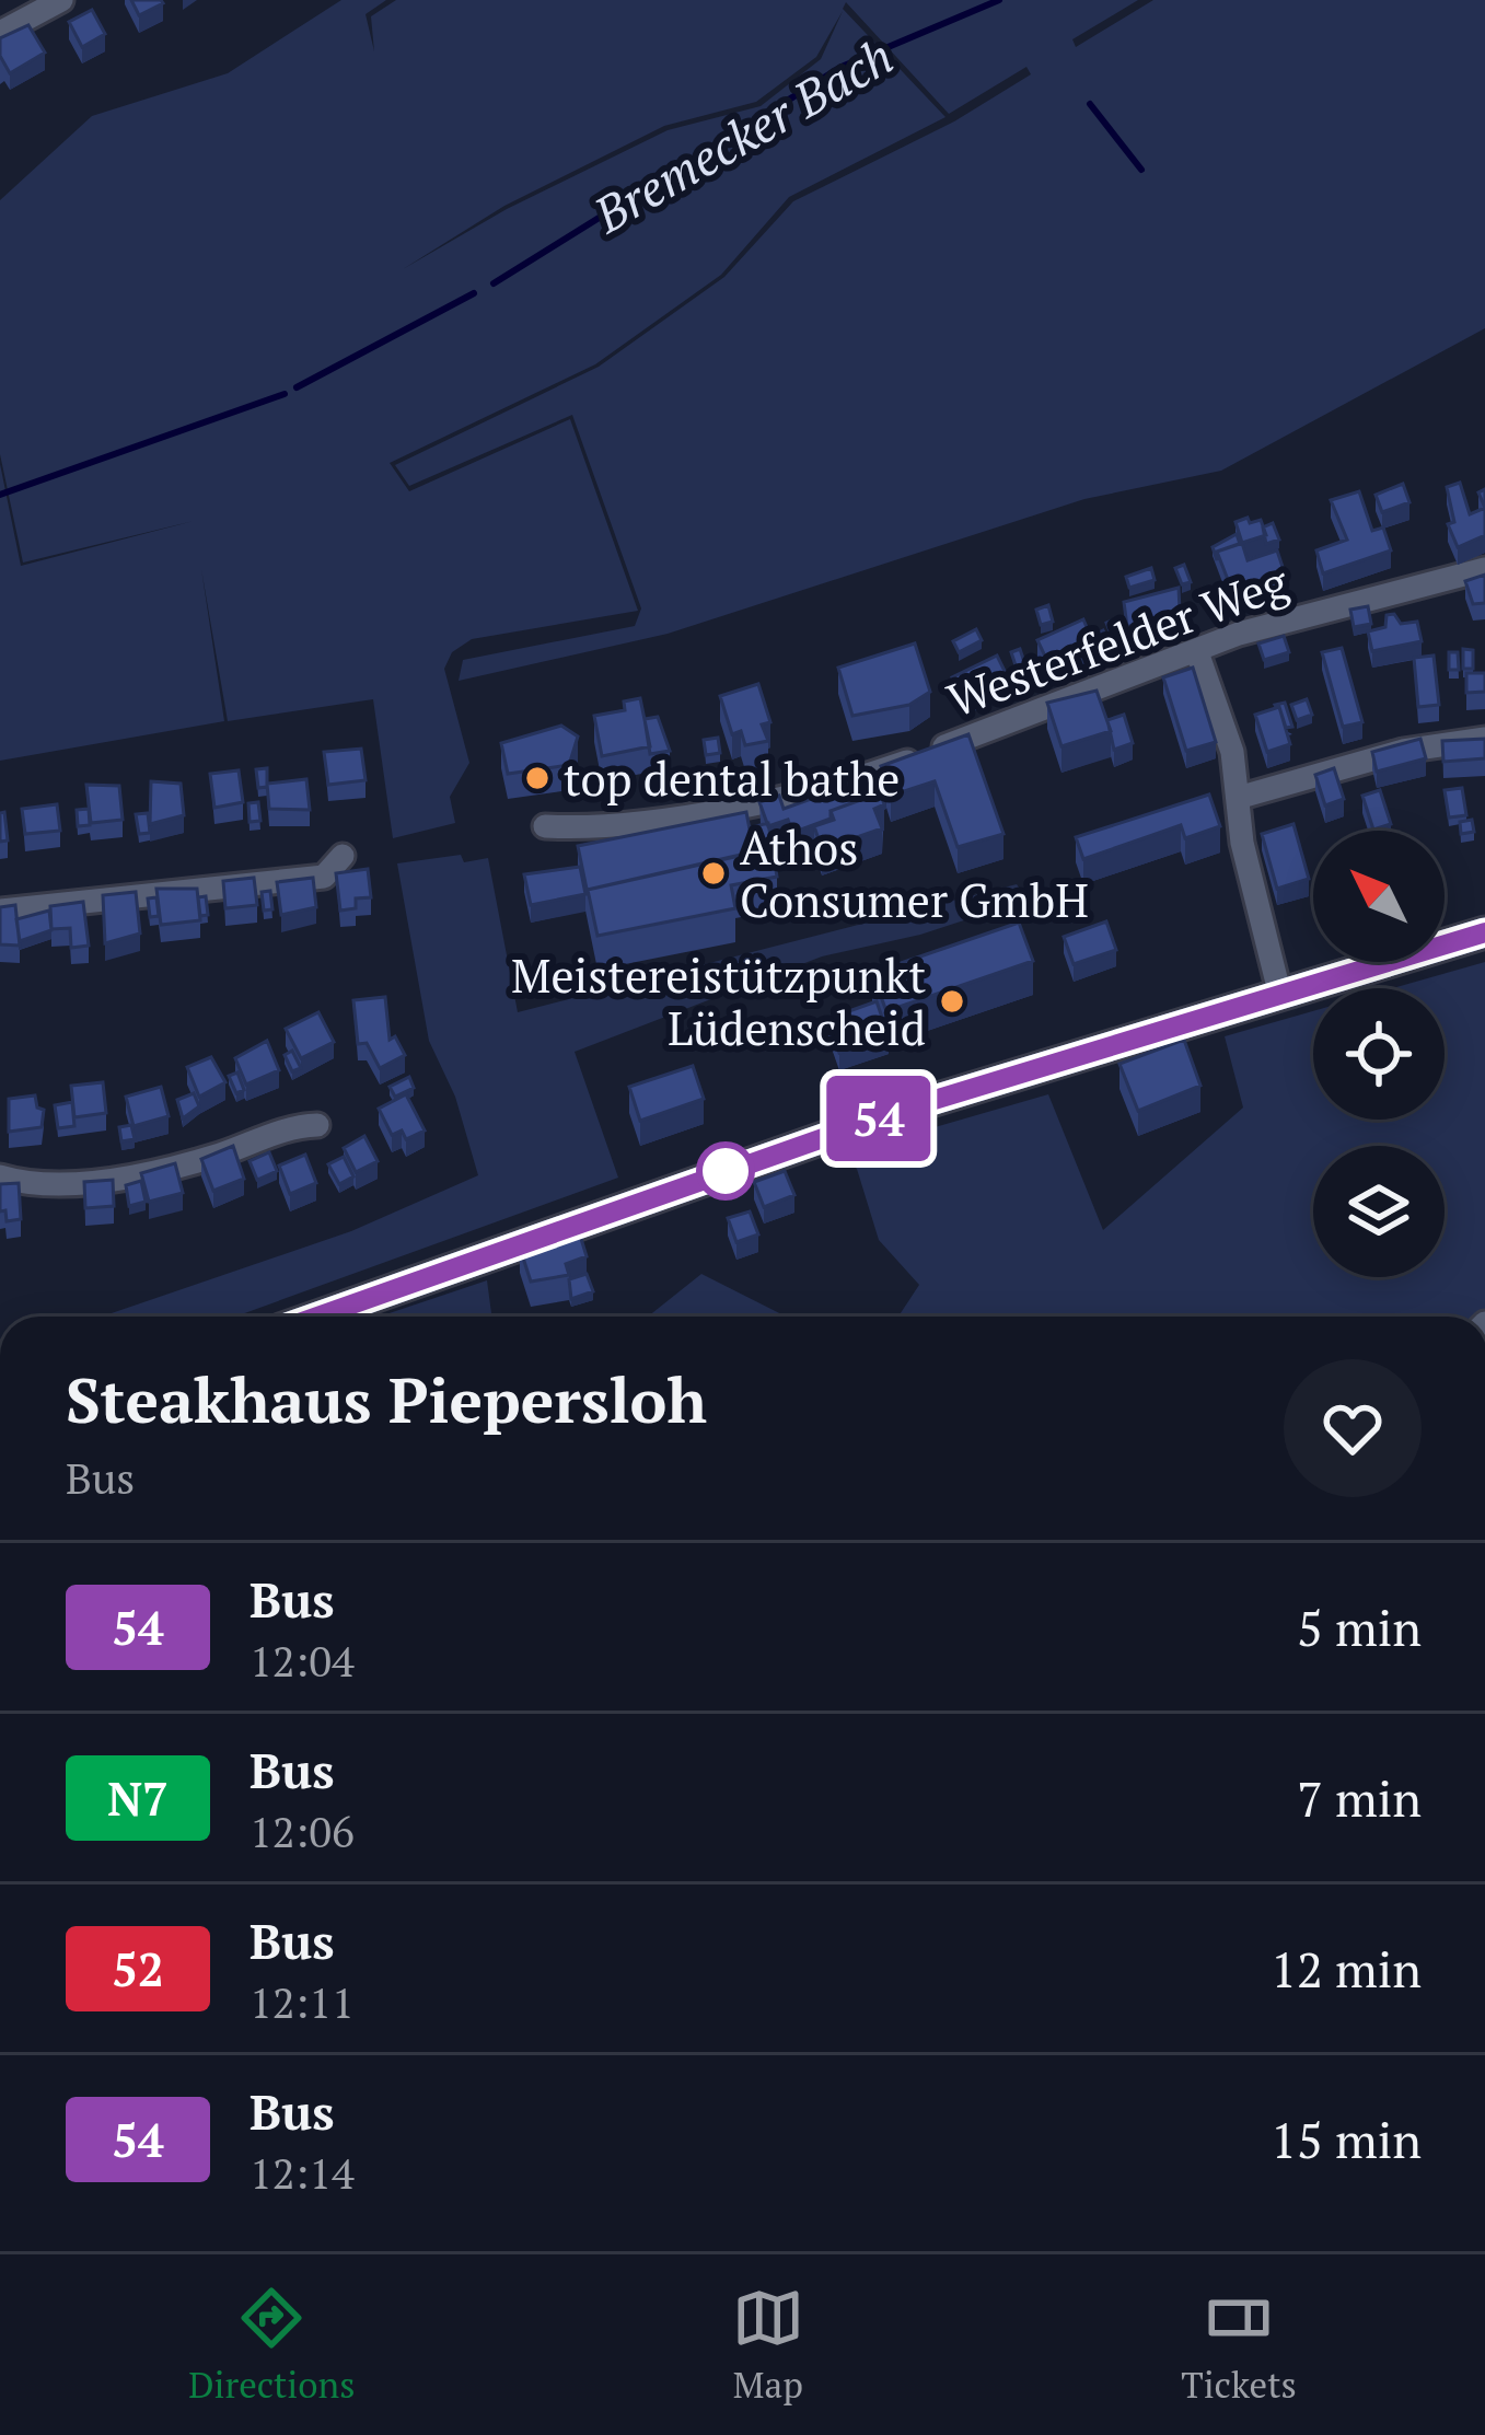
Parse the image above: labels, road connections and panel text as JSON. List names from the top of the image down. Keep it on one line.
{"streets":{"street":["Westerfelder Weg"]},"water":["Bremecker Bach"],"places":["top dental bathe","Athos Consumer GmbH","Meistereistützpunkt Lüdenscheid"],"lines":["bus line 54"],"north":"top left","page":{"on_map":"54","heading":["Steakhaus Piepersloh","Bus"],"list":[{"mark":"54","name":"Bus","note":"12:04","value":"5 min"},{"mark":"N7","name":"Bus","note":"12:06","value":"7 min"},{"mark":"52","name":"Bus","note":"12:11","value":"12 min"},{"mark":"54","name":"Bus","note":"12:14","value":"15 min"}],"tabs":["Directions","Map","Tickets"]}}
